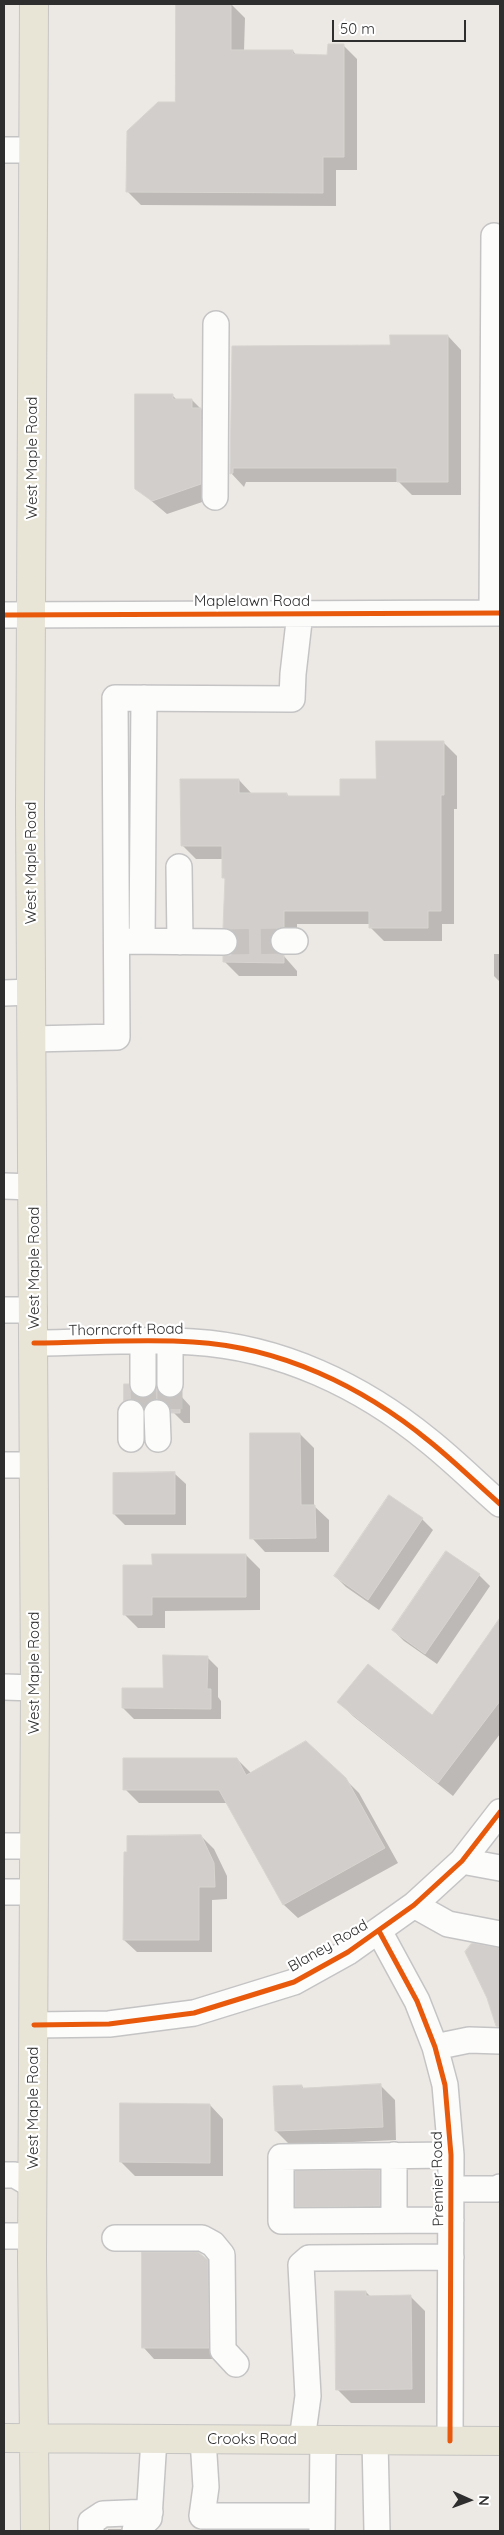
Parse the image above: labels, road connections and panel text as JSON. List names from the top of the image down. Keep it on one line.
{"streets":{"main road":["West Maple Road","Crooks Road"],"street":["Maplelawn Road","Thorncroft Road","Blaney Road","Premier Road"]},"crossings":[["West Maple Road","Maplelawn Road"],["West Maple Road","Thorncroft Road"],["West Maple Road","Blaney Road"],["West Maple Road","Crooks Road"],["Blaney Road","Premier Road"],["Premier Road","Crooks Road"]],"scale_bar":"50 m","north":"right"}
